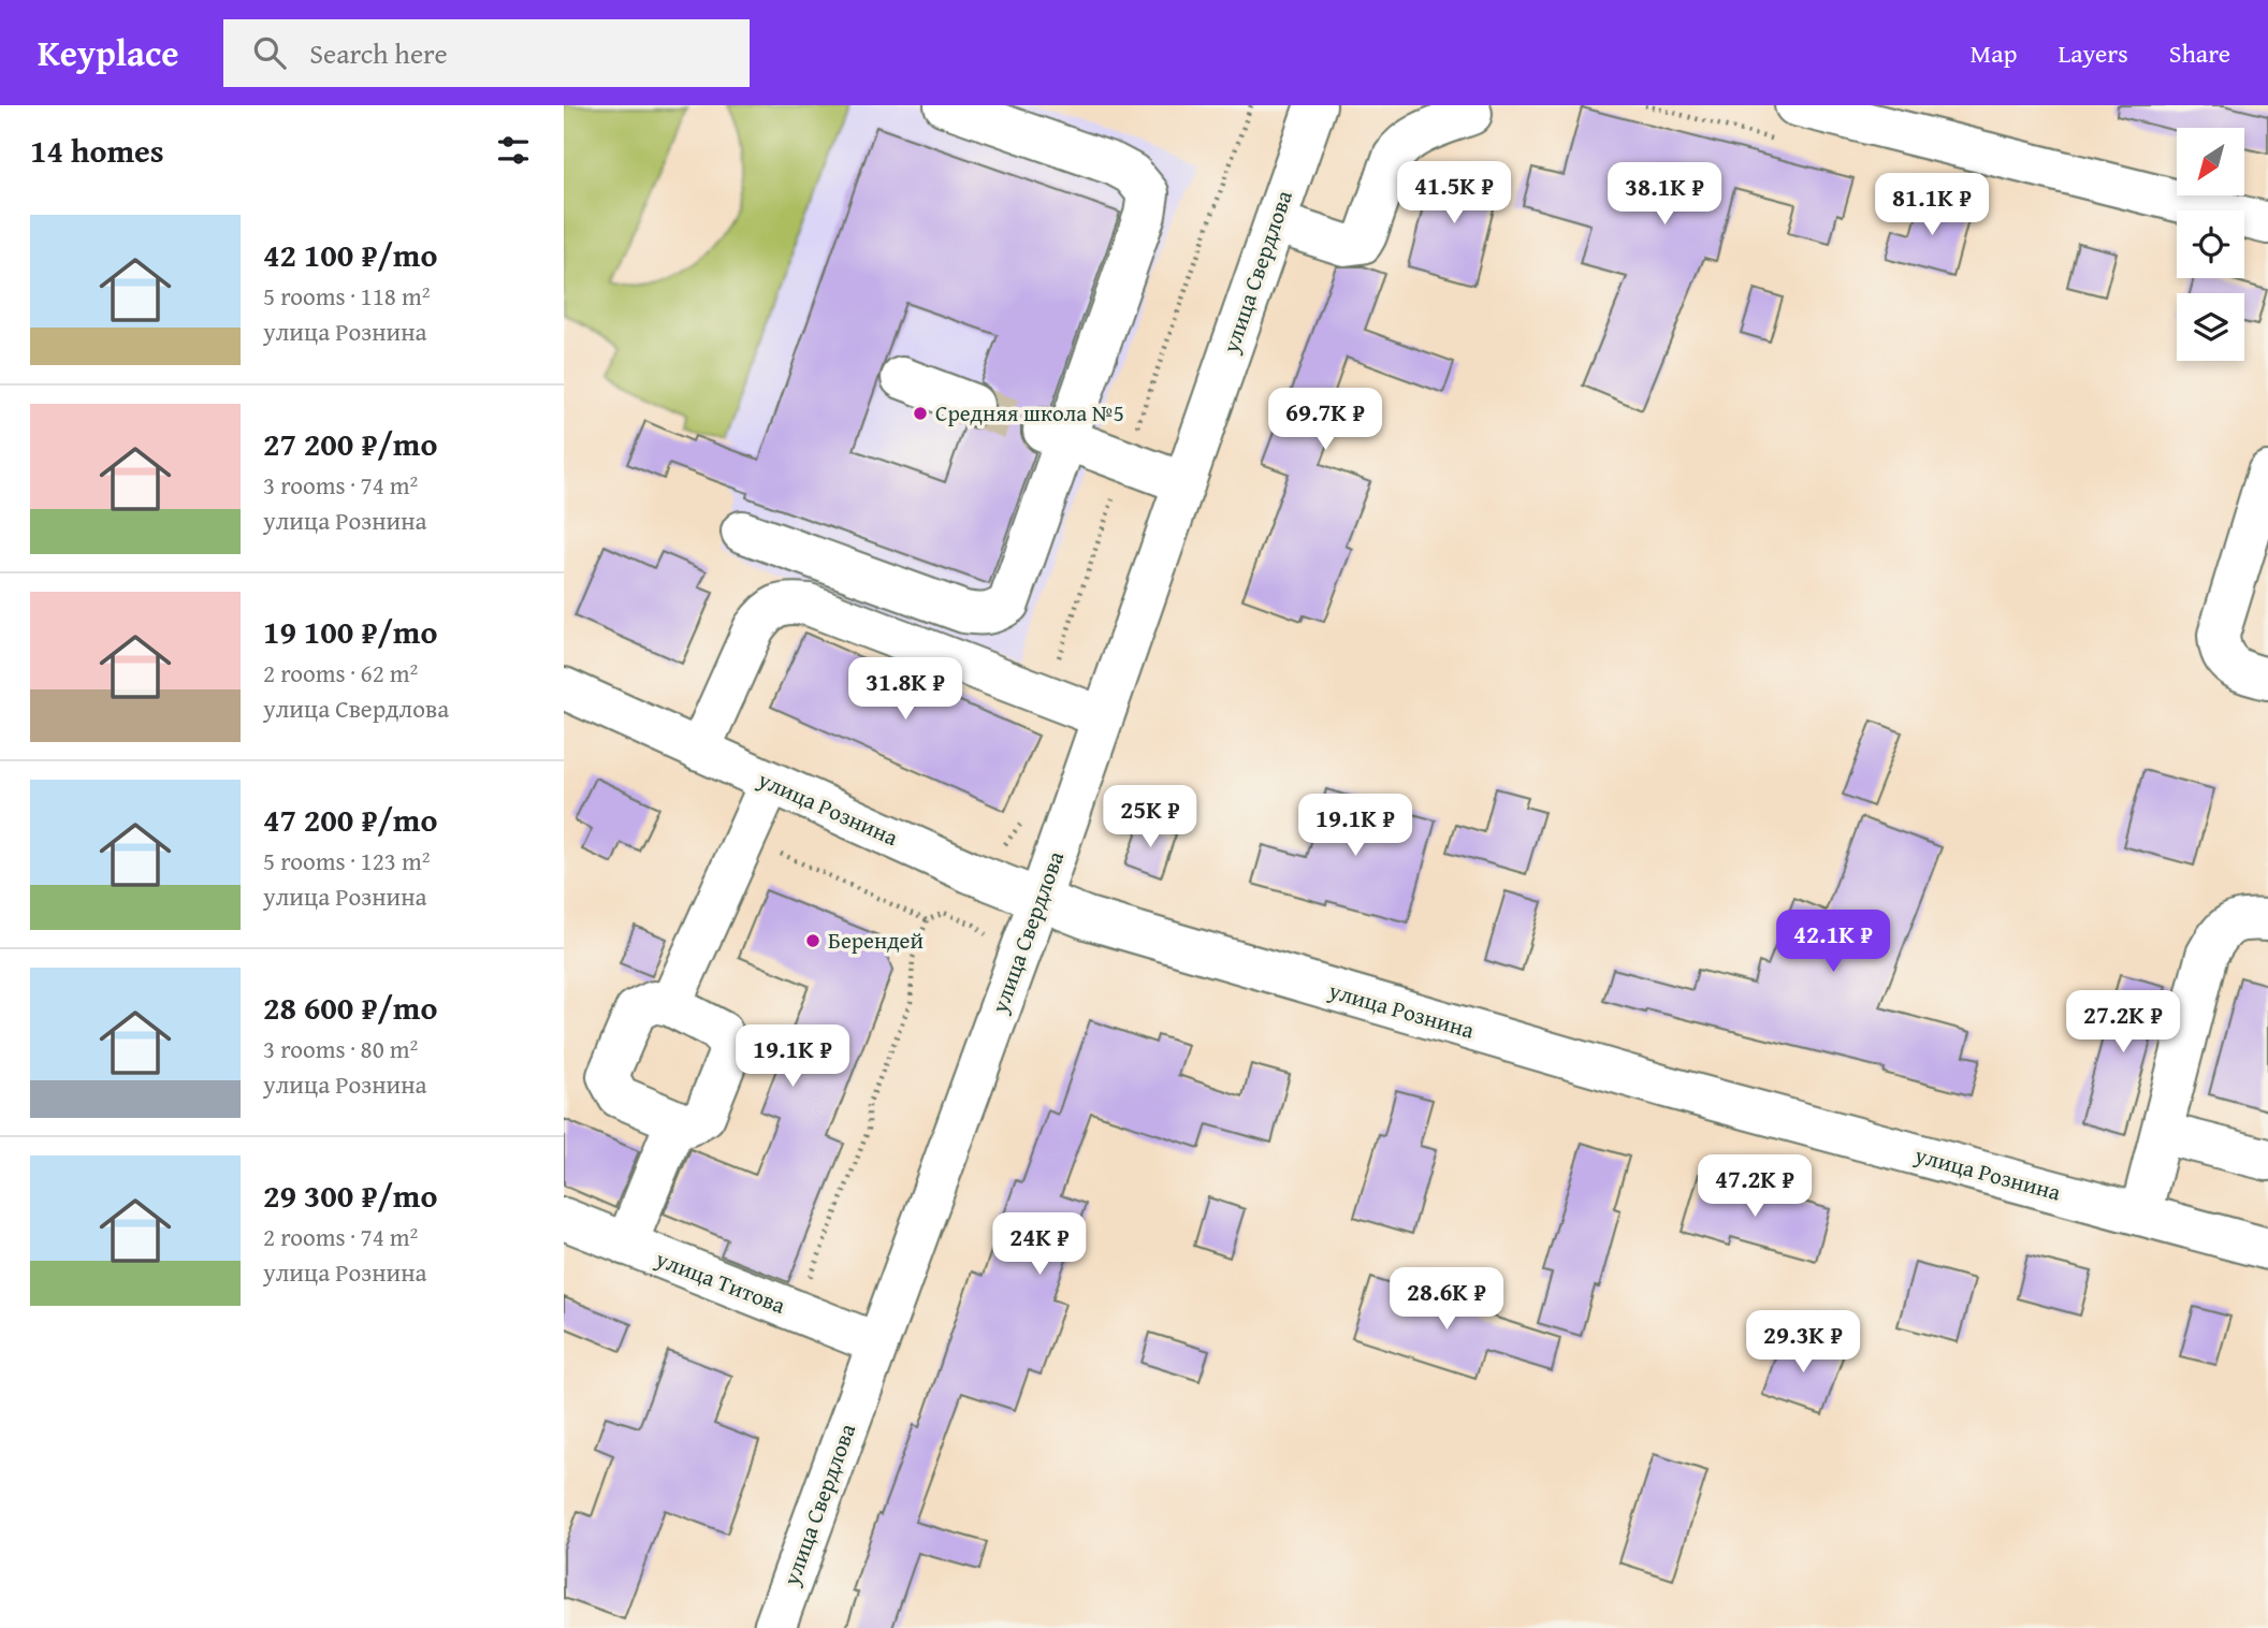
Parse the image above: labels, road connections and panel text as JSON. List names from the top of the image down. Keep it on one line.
{"streets":{"street":["улица Свердлова","улица Рознина","улица Титова"]},"crossings":[["улица Свердлова","улица Рознина"],["улица Свердлова","улица Титова"]],"places":["Средняя школа №5","Берендей"],"north":"bottom left","page":{"header":"Keyplace","search":"Search here","nav":["Map","Layers","Share"],"heading":"14 homes","price":["41.5K ₽","38.1K ₽","81.1K ₽","69.7K ₽","31.8K ₽","25K ₽","19.1K ₽","42.1K ₽","27.2K ₽","19.1K ₽","47.2K ₽","24K ₽","28.6K ₽","29.3K ₽"],"list":[{"name":"42 100 ₽/mo","note":"5 rooms · 118 m² · улица Рознина"},{"name":"27 200 ₽/mo","note":"3 rooms · 74 m² · улица Рознина"},{"name":"19 100 ₽/mo","note":"2 rooms · 62 m² · улица Свердлова"},{"name":"47 200 ₽/mo","note":"5 rooms · 123 m² · улица Рознина"},{"name":"28 600 ₽/mo","note":"3 rooms · 80 m² · улица Рознина"},{"name":"29 300 ₽/mo","note":"2 rooms · 74 m² · улица Рознина"}]}}
